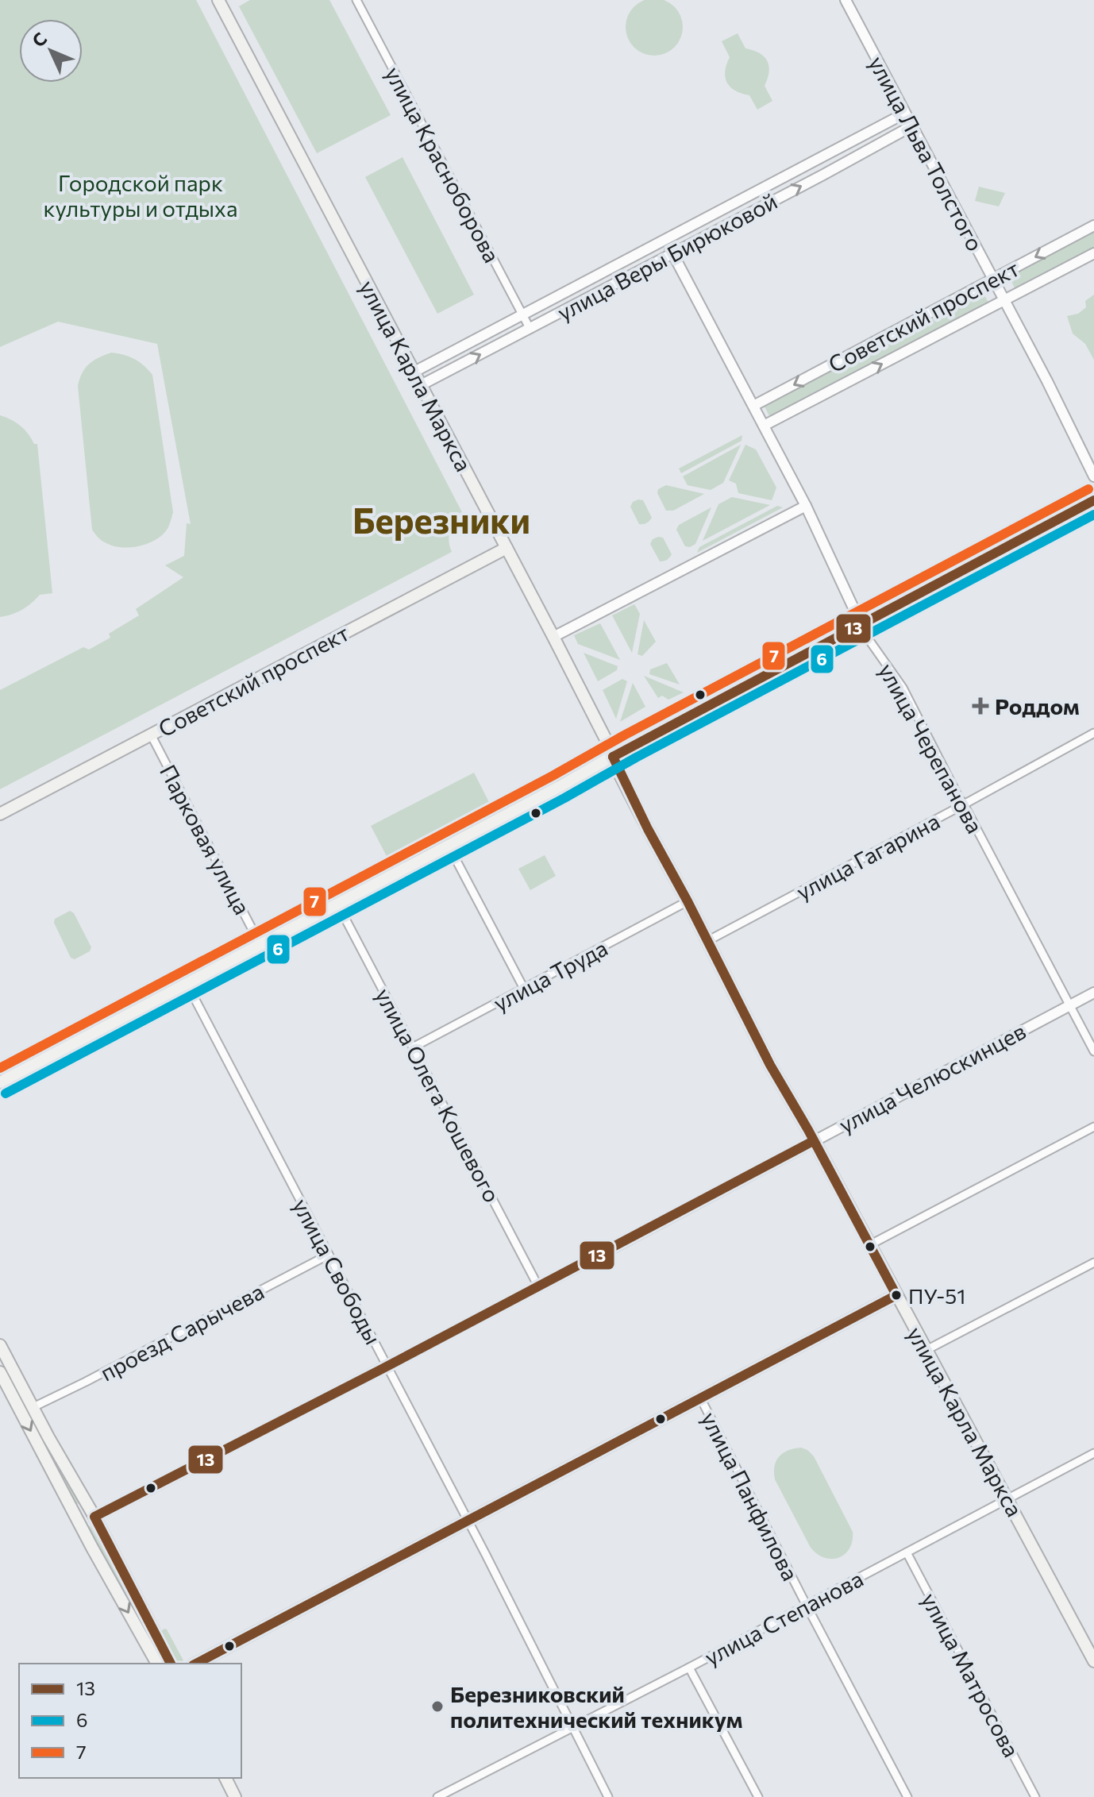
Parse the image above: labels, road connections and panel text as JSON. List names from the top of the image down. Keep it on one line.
{"streets":{"main road":["Советский проспект","улица Карла Маркса"],"street":["улица Льва Толстого","улица Красноборова","улица Веры Бирюковой","улица Черепанова","Парковая улица","улица Гагарина","улица Труда","улица Челюскинцев","улица Олега Кошевого","улица Свободы","проезд Сарычева","улица Панфилова","улица Степанова","улица Матросова"]},"crossings":[["улица Льва Толстого","улица Веры Бирюковой"],["улица Льва Толстого","Советский проспект"],["улица Красноборова","улица Веры Бирюковой"],["улица Веры Бирюковой","улица Карла Маркса"],["улица Веры Бирюковой","улица Черепанова"],["Советский проспект","улица Карла Маркса"],["Советский проспект","улица Черепанова"],["Советский проспект","Парковая улица"],["улица Карла Маркса","улица Гагарина"],["улица Карла Маркса","улица Труда"],["улица Карла Маркса","улица Челюскинцев"],["улица Карла Маркса","улица Степанова"],["улица Черепанова","улица Гагарина"],["улица Черепанова","улица Челюскинцев"],["улица Труда","улица Олега Кошевого"],["улица Челюскинцев","улица Олега Кошевого"],["улица Челюскинцев","улица Свободы"],["улица Свободы","проезд Сарычева"],["улица Свободы","улица Степанова"],["улица Панфилова","улица Степанова"],["улица Степанова","улица Матросова"]],"districts":["Березники"],"parks":["Городской парк культуры и отдыха"],"places":{"health":["Роддом"],"other":["ПУ-51","Березниковский политехнический техникум"]},"lines":["transit line 7","transit line 13","transit line 6"],"legend":["13","6","7"],"north":"top left"}
